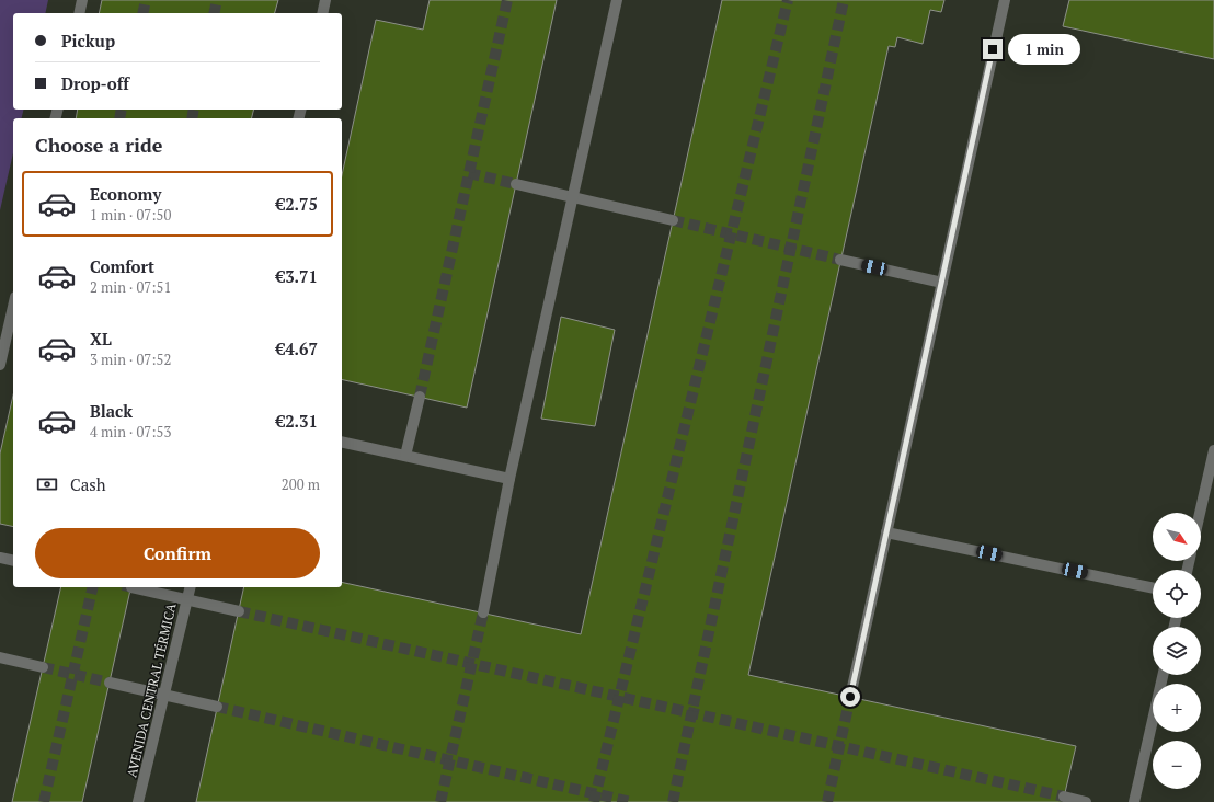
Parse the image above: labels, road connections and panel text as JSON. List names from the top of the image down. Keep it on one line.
{"streets":{"lane":["AVENIDA CENTRAL TÉRMICA"]},"north":"bottom right","page":{"banner":["Pickup","Drop-off"],"bubble":"1 min","heading":"Choose a ride","list":[{"name":"Economy","note":"1 min · 07:50","value":"€2.75"},{"name":"Comfort","note":"2 min · 07:51","value":"€3.71"},{"name":"XL","note":"3 min · 07:52","value":"€4.67"},{"name":"Black","note":"4 min · 07:53","value":"€2.31"}],"pay":["Cash","200 m"],"map_buttons":["+","−"],"buttons":"Confirm"}}
